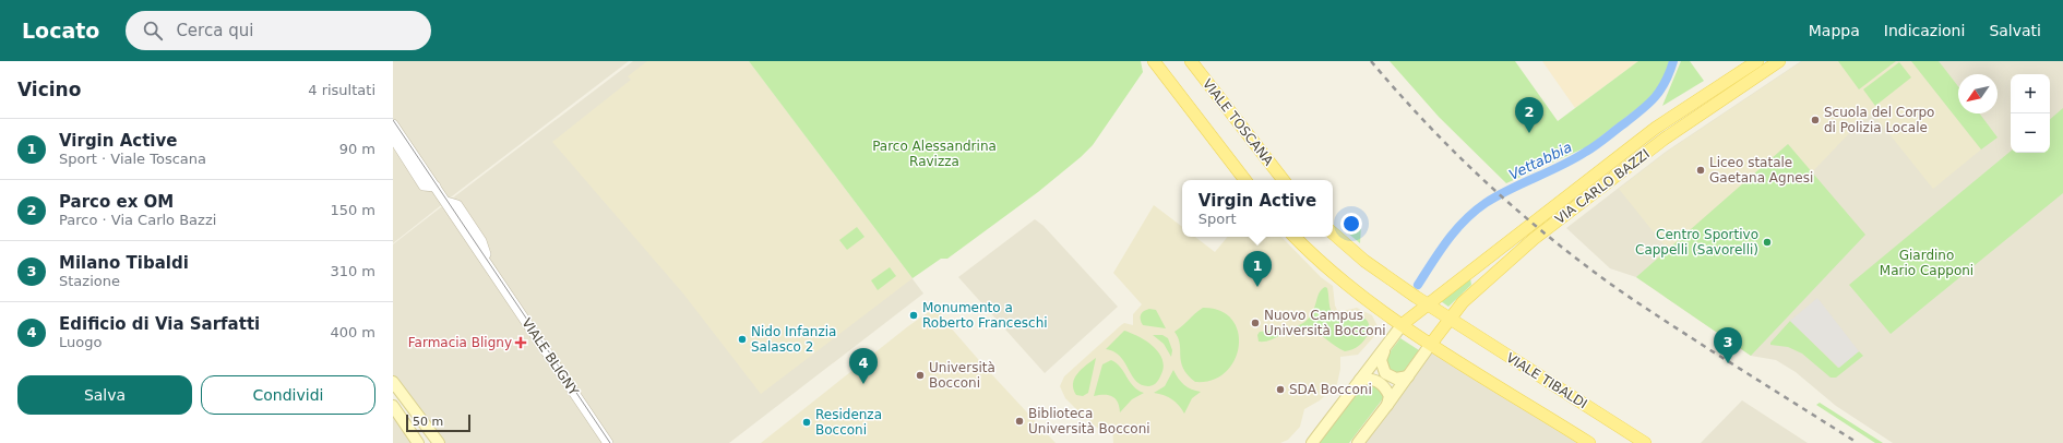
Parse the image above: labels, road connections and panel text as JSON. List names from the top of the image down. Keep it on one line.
{"streets":{"main road":["VIALE TOSCANA","VIA CARLO BAZZI","VIALE TIBALDI"],"street":["VIALE BLIGNY"]},"crossings":[["VIA CARLO BAZZI","VIALE TIBALDI"]],"water":["Vettabbia"],"parks":["Parco Alessandrina Ravizza","Giardino Mario Capponi"],"places":{"other":["Scuola del Corpo di Polizia Locale","Liceo statale Gaetana Agnesi","Centro Sportivo Cappelli (Savorelli)","Monumento a Roberto Franceschi","Nuovo Campus Università Bocconi","Nido Infanzia Salasco 2","Università Bocconi","SDA Bocconi","Biblioteca Università Bocconi","Residenza Bocconi"],"health":["Farmacia Bligny"]},"scale_bar":"50 m","north":"bottom left","page":{"header":"Locato","search":"Cerca qui","nav":["Mappa","Indicazioni","Salvati"],"heading":["Vicino","4 risultati"],"map_buttons":["+","−"],"pins":["2","1","3","4"],"list":[{"mark":"1","name":"Virgin Active","note":"Sport · Viale Toscana","value":"90 m"},{"mark":"2","name":"Parco ex OM","note":"Parco · Via Carlo Bazzi","value":"150 m"},{"mark":"3","name":"Milano Tibaldi","note":"Stazione","value":"310 m"},{"mark":"4","name":"Edificio di Via Sarfatti","note":"Luogo","value":"400 m"}],"popup":["Virgin Active","Sport"],"buttons":["Salva","Condividi"],"scale":"50 m"}}
